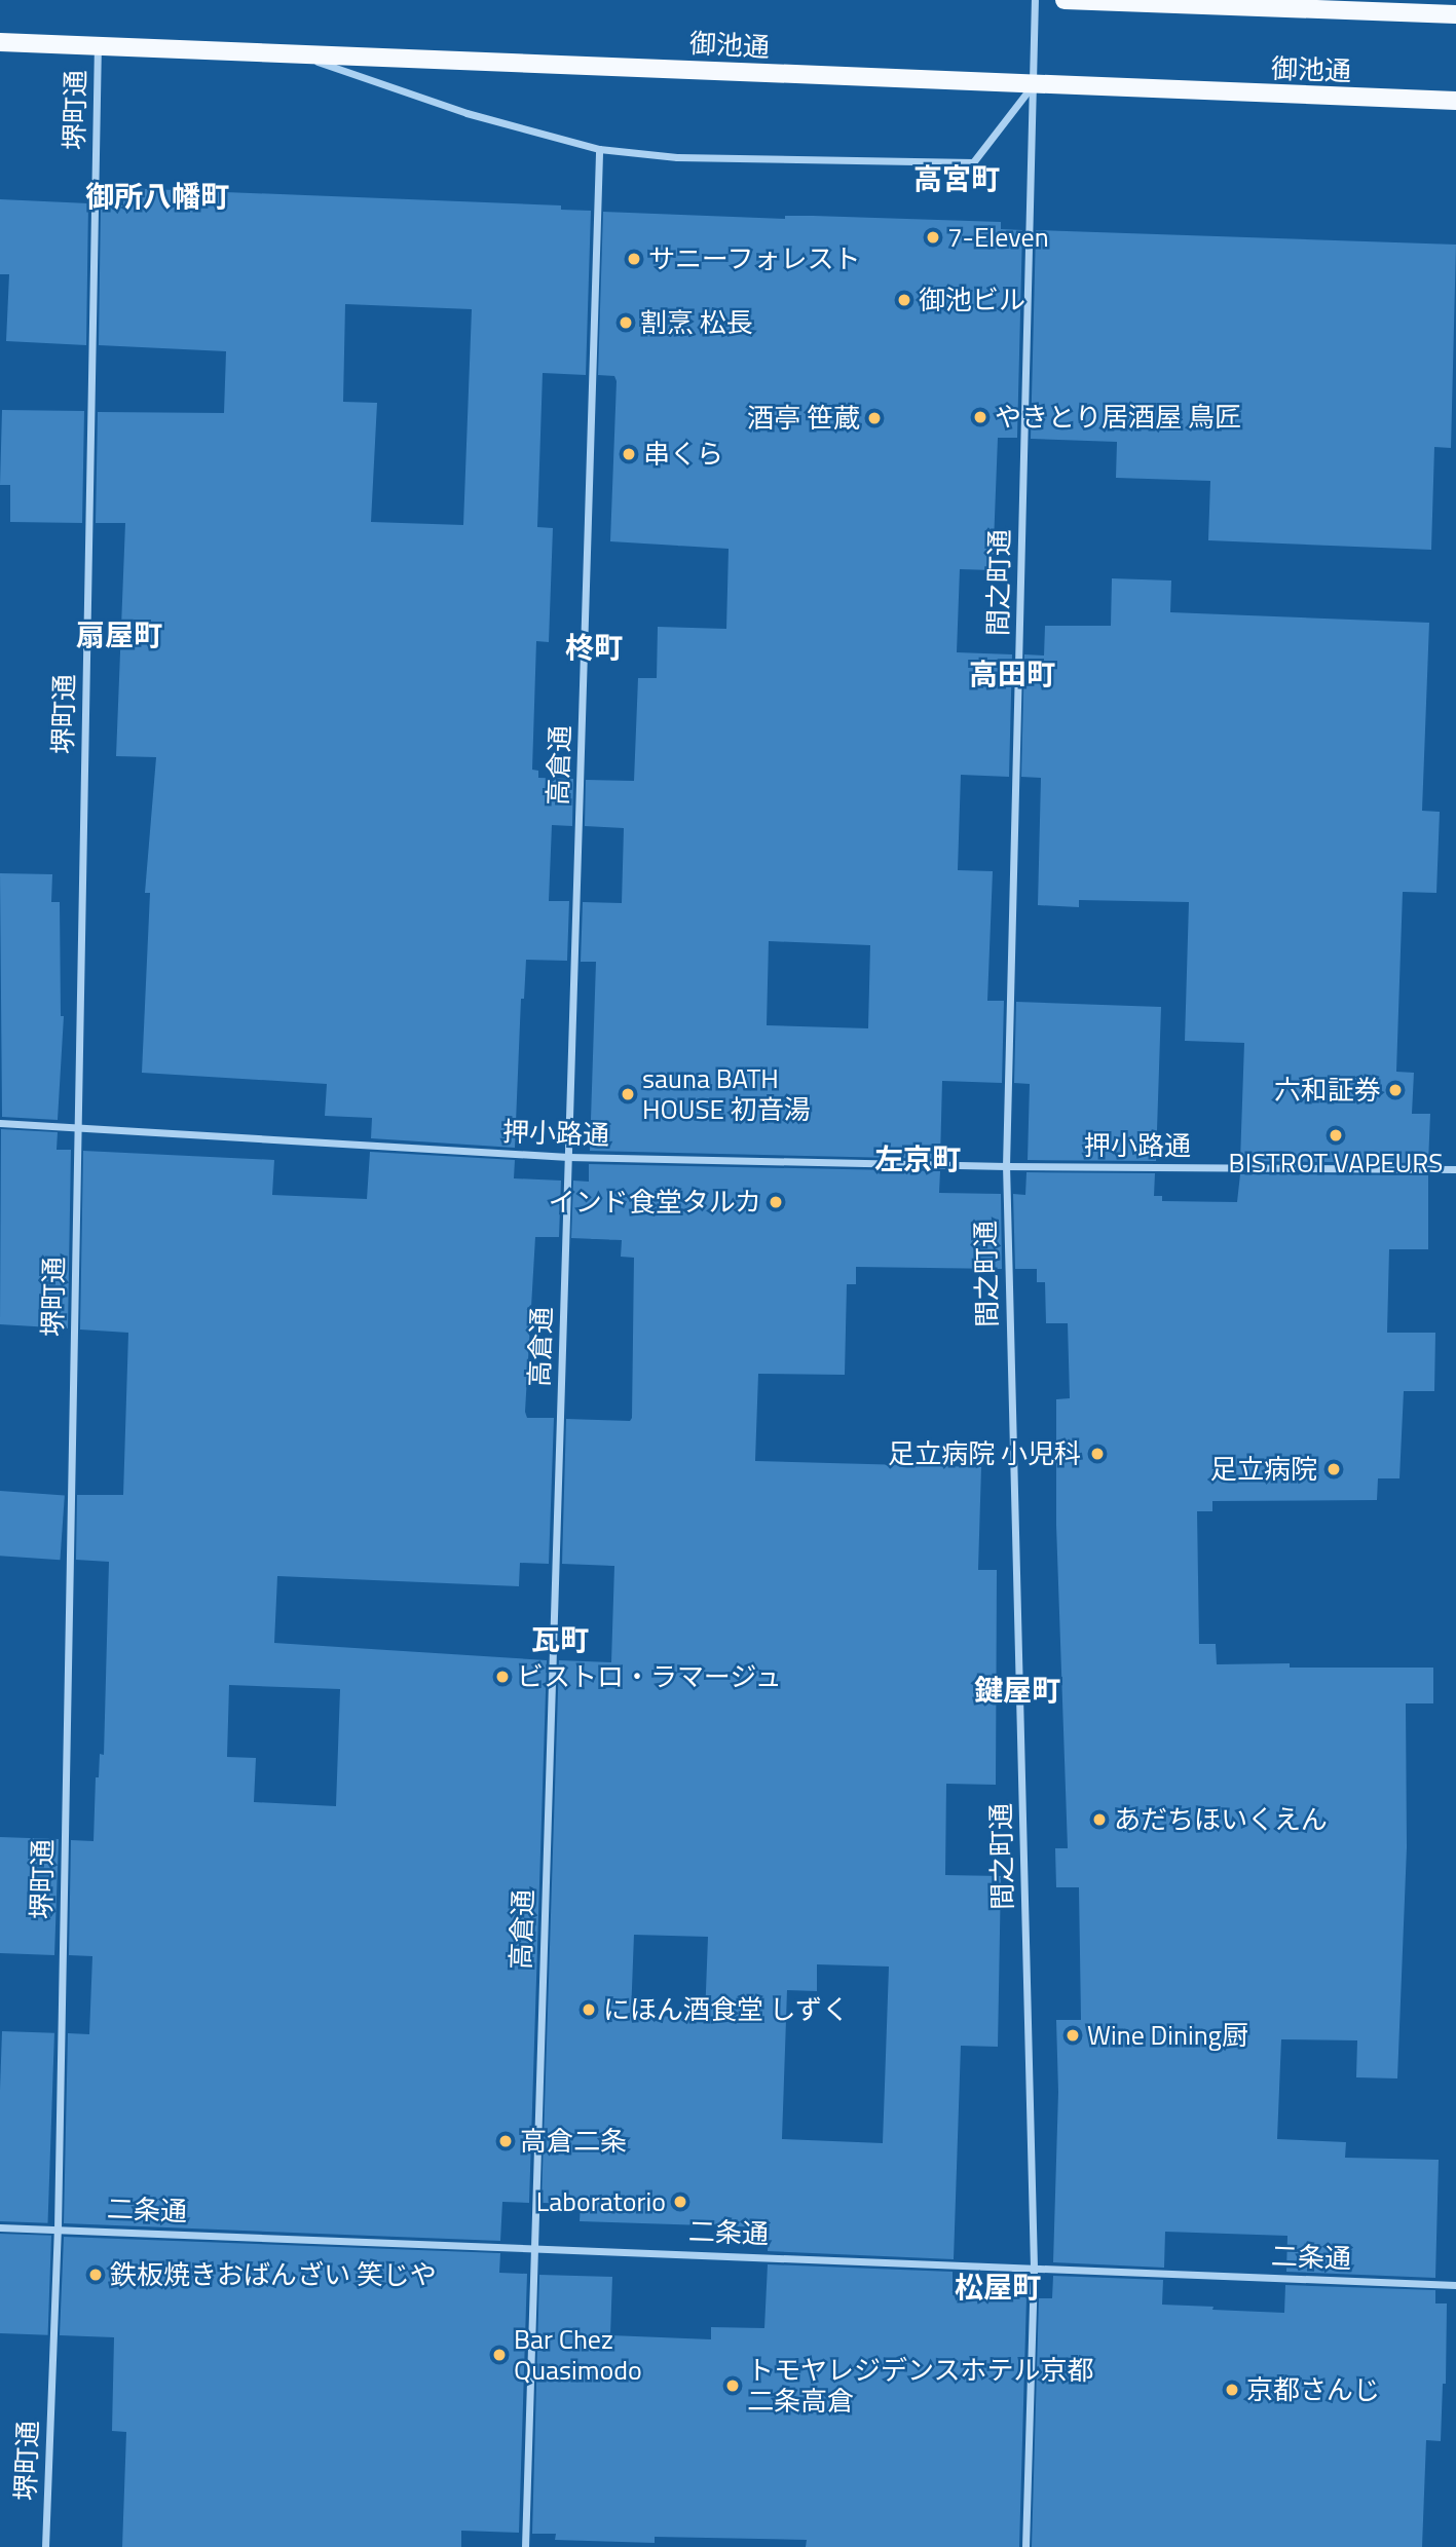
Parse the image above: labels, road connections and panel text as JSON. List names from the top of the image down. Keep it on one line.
{"streets":{"main road":["御池通"],"street":["堺町通","間之町通","高倉通","押小路通","二条通"]},"crossings":[["御池通","堺町通"],["御池通","間之町通"],["堺町通","押小路通"],["堺町通","二条通"],["間之町通","押小路通"],["間之町通","二条通"],["高倉通","押小路通"],["高倉通","二条通"]],"districts":["高宮町","御所八幡町","扇屋町","柊町","高田町","左京町","瓦町","鍵屋町","松屋町"],"places":["7-Eleven","サニーフォレスト","御池ビル","割烹 松長","やきとり居酒屋 鳥匠","酒亭 笹蔵","串くら","六和証券","sauna BATH HOUSE 初音湯","BISTROT VAPEURS","インド食堂タルカ","足立病院 小児科","足立病院","ビストロ・ラマージュ","あだちほいくえん","にほん酒食堂 しずく","Wine Dining厨","高倉二条","Laboratorio","鉄板焼きおばんざい 笑じや","Bar Chez Quasimodo","トモヤレジデンスホテル京都 二条高倉","京都さんじ"]}
